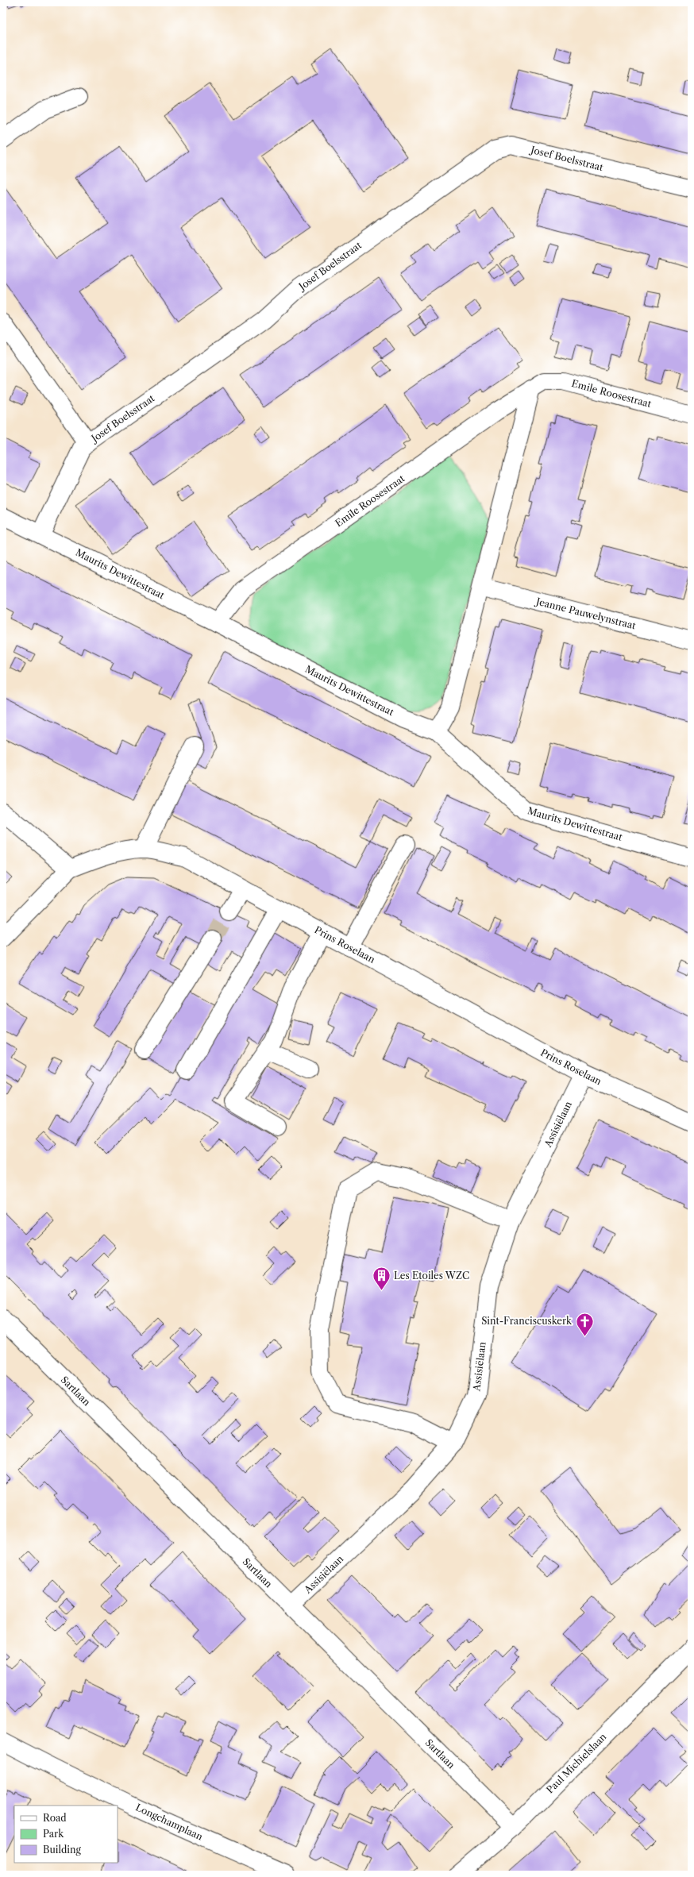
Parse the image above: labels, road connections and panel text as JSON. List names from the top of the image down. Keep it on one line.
{"streets":{"street":["Josef Boelsstraat","Emile Roosestraat","Maurits Dewittestraat","Jeanne Pauwelynstraat","Prins Roselaan","Assisiëlaan","Sartlaan","Paul Michielslaan","Longchamplaan"]},"crossings":[["Josef Boelsstraat","Maurits Dewittestraat"],["Emile Roosestraat","Maurits Dewittestraat"],["Prins Roselaan","Assisiëlaan"],["Assisiëlaan","Sartlaan"],["Sartlaan","Paul Michielslaan"]],"places":{"building":["Les Etoiles WZC"],"church":["Sint-Franciscuskerk"]},"legend":["Road","Park","Building"]}
